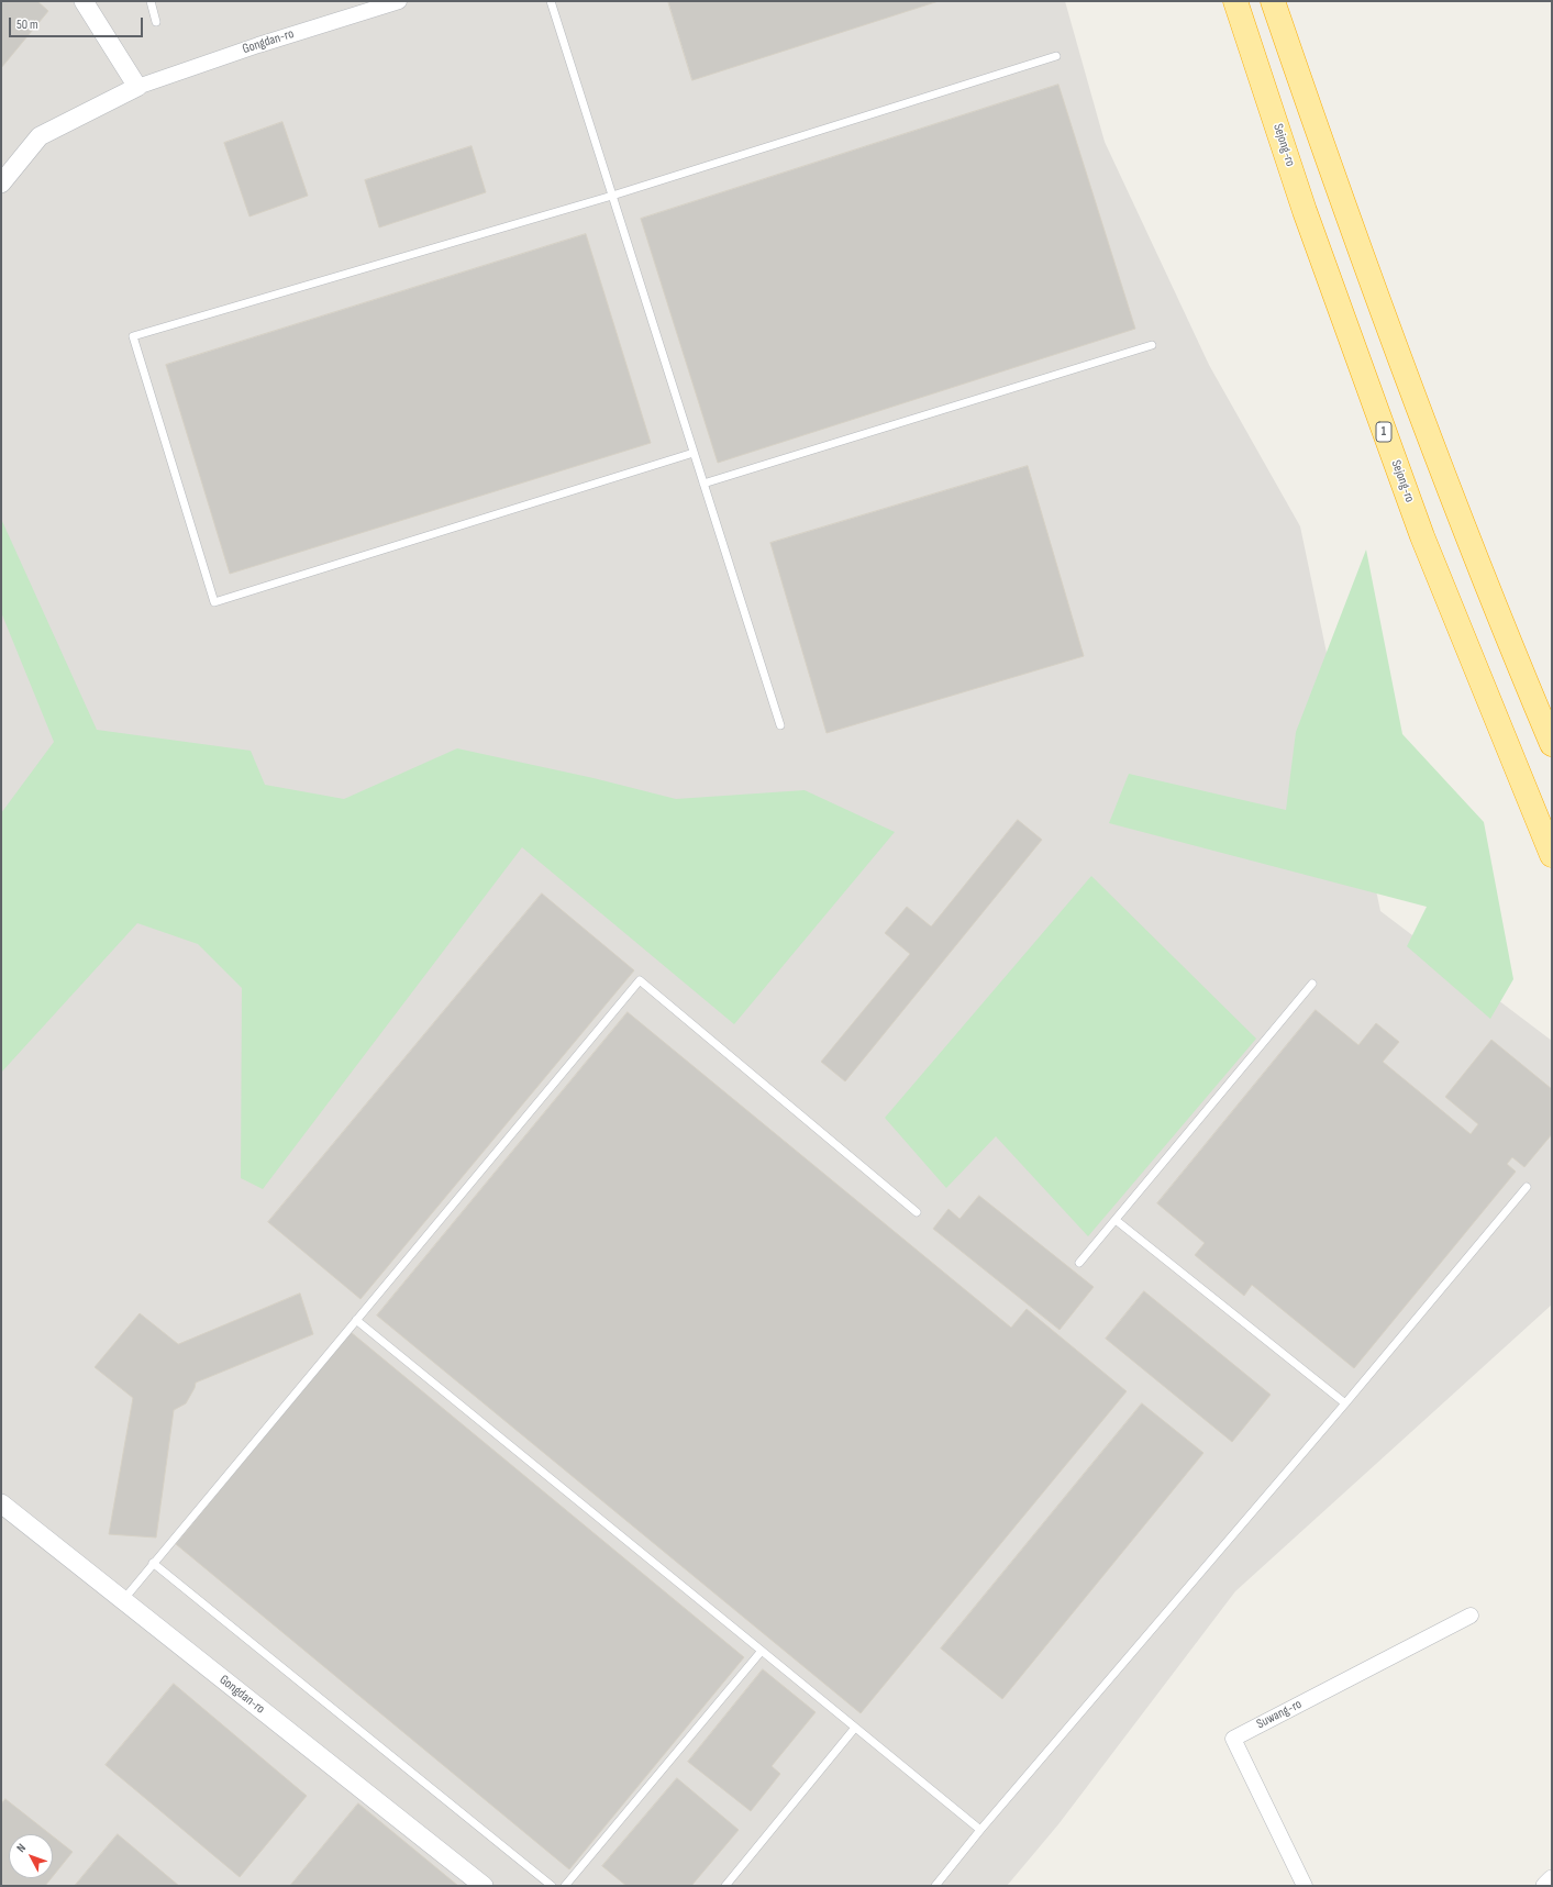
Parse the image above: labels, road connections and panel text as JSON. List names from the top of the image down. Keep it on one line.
{"streets":{"highway":["Sejong-ro","1"],"street":["Gongdan-ro","Suwang-ro"]},"scale_bar":"50 m","north":"top left"}
